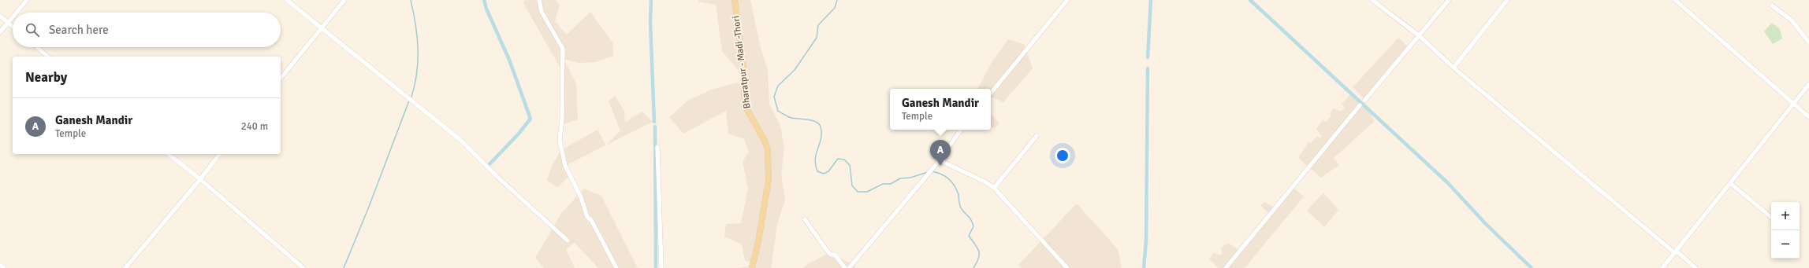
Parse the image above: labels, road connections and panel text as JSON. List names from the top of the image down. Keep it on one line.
{"streets":{"main road":["Bharatpur - Madi -Thori"]},"page":{"search":"Search here","heading":"Nearby","popup":["Ganesh Mandir","Temple"],"list":[{"mark":"A","name":"Ganesh Mandir","note":"Temple","value":"240 m"}],"pins":"A","map_buttons":["+","−"]}}
